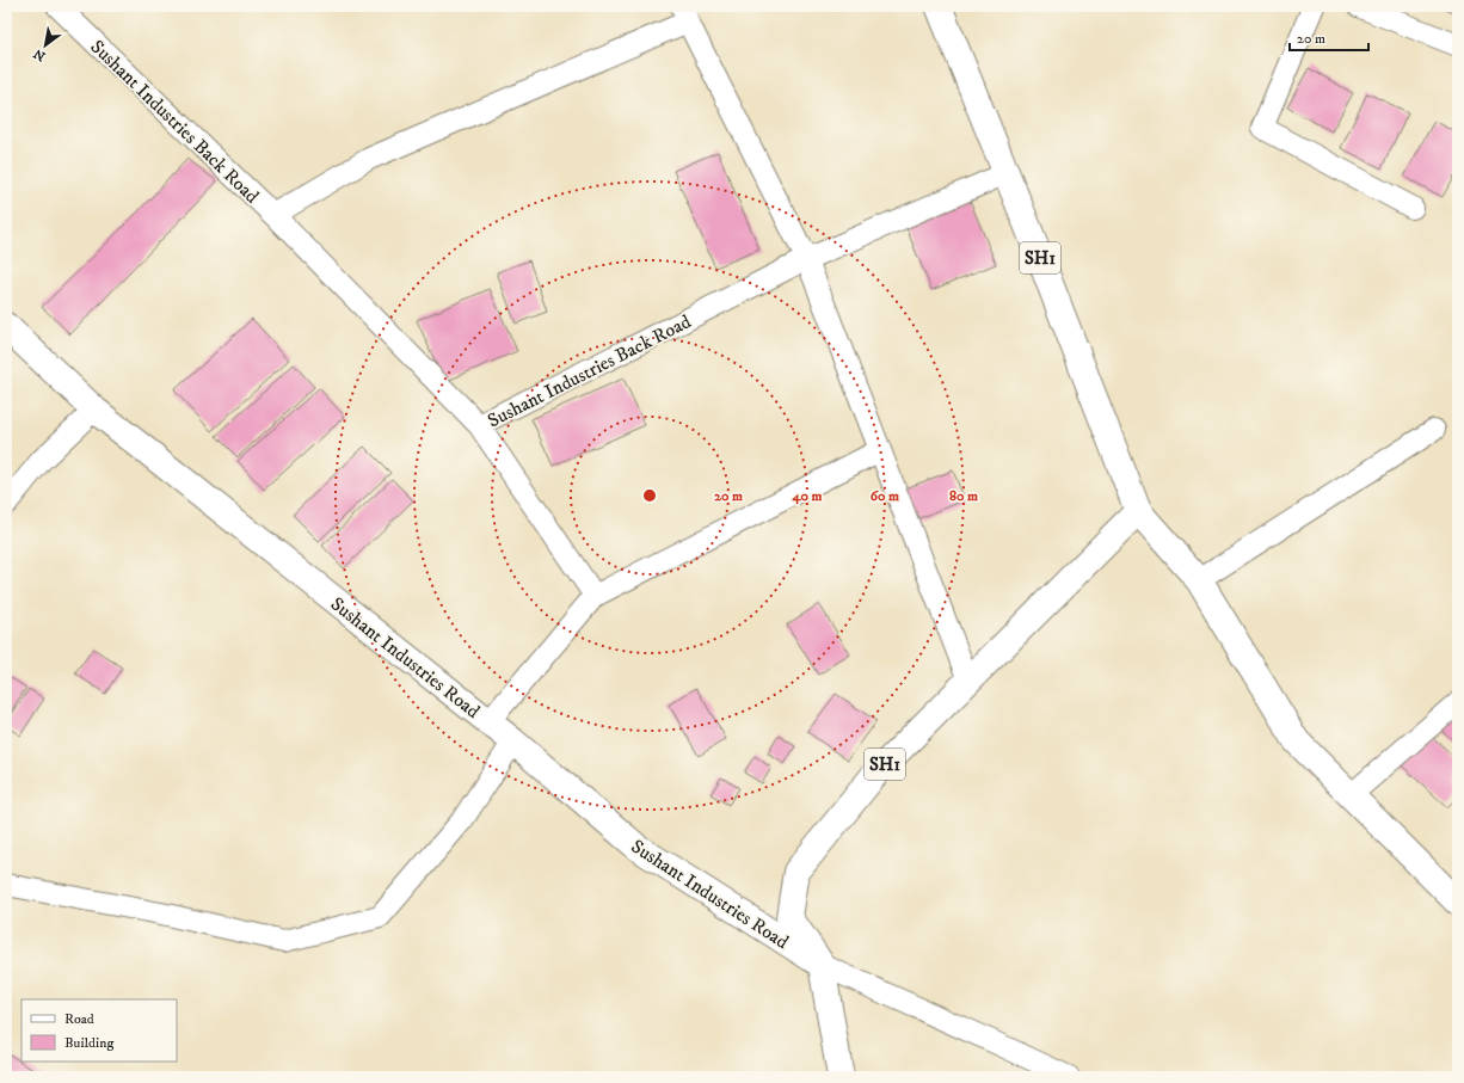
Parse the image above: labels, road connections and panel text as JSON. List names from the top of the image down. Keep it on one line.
{"streets":{"street":["Sushant Industries Back Road","SH1","Sushant Industries Road"]},"crossings":[["Sushant Industries Back Road","SH1"],["SH1","Sushant Industries Road"]],"legend":["Road","Building"],"scale_bar":"20 m","north":"bottom left","rings":["20 m","40 m","60 m","80 m"]}
